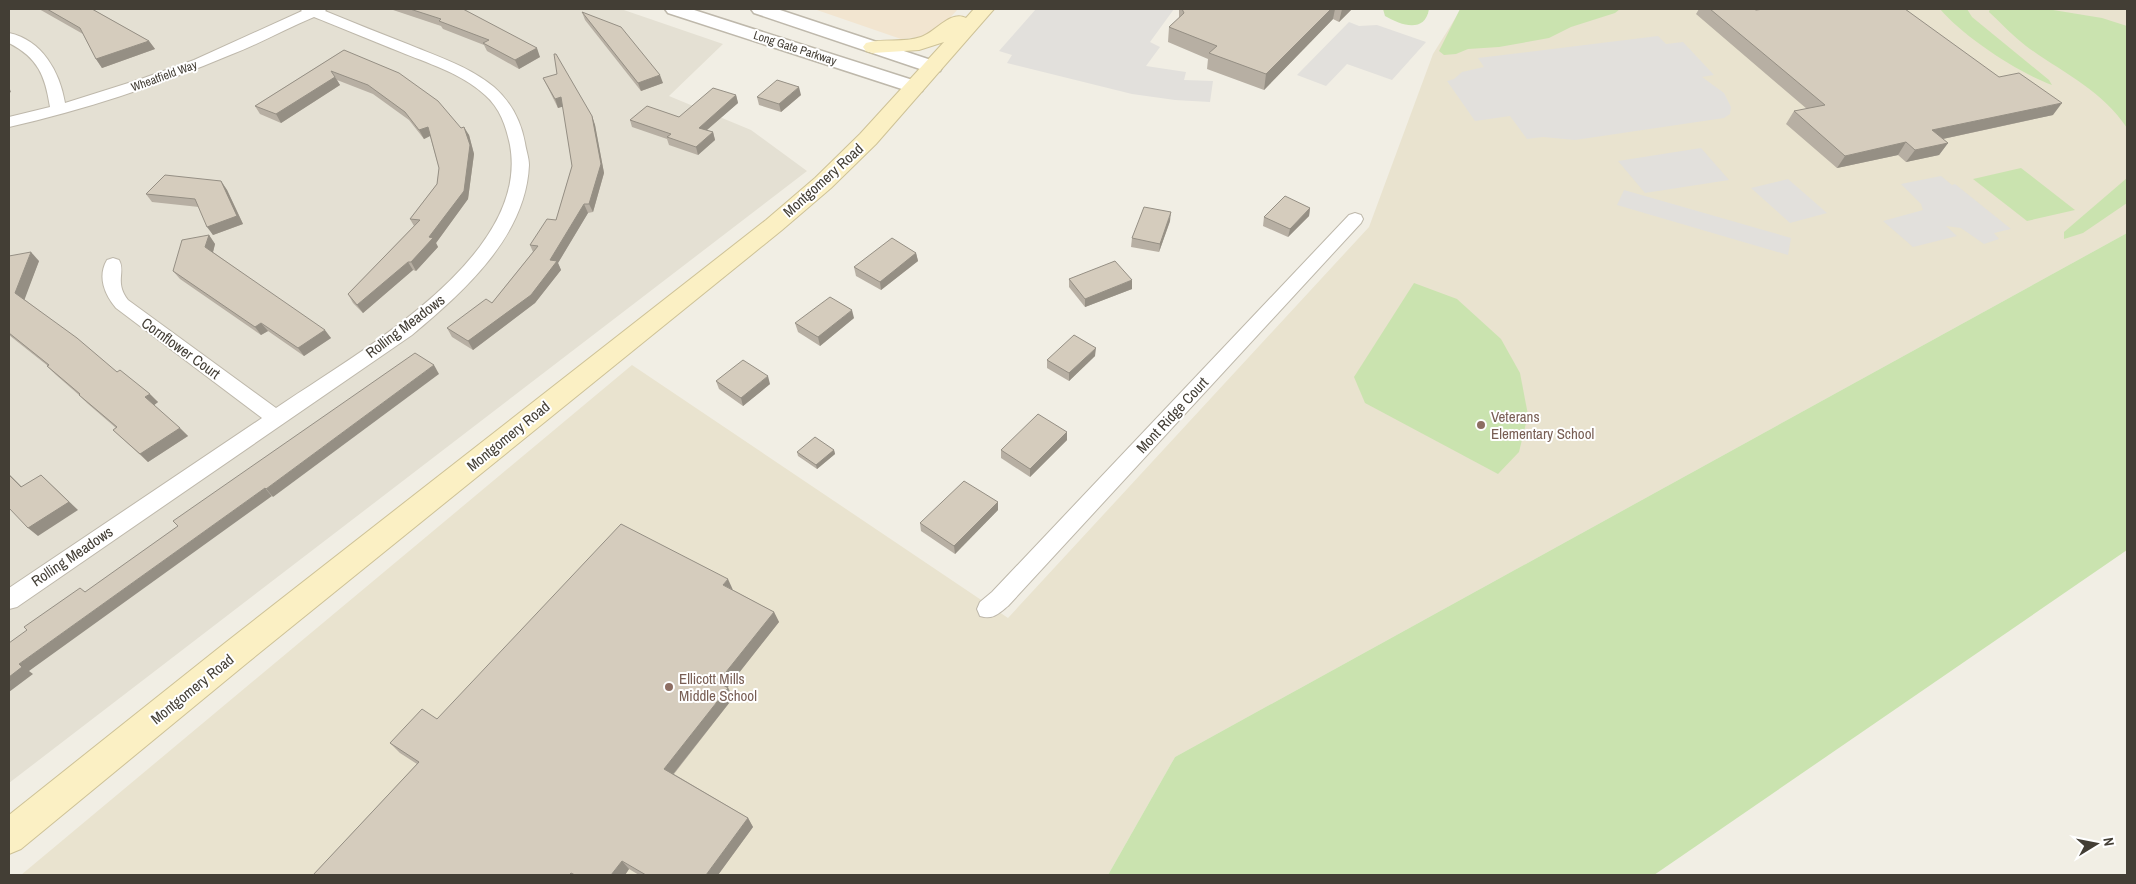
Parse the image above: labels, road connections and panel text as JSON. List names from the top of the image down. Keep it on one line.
{"streets":{"main road":["Montgomery Road"],"street":["Long Gate Parkway","Wheatfield Way","Rolling Meadows","Cornflower Court","Mont Ridge Court"]},"crossings":[["Long Gate Parkway","Montgomery Road"],["Wheatfield Way","Rolling Meadows"],["Rolling Meadows","Cornflower Court"]],"places":["Veterans Elementary School","Ellicott Mills Middle School"],"north":"right"}
